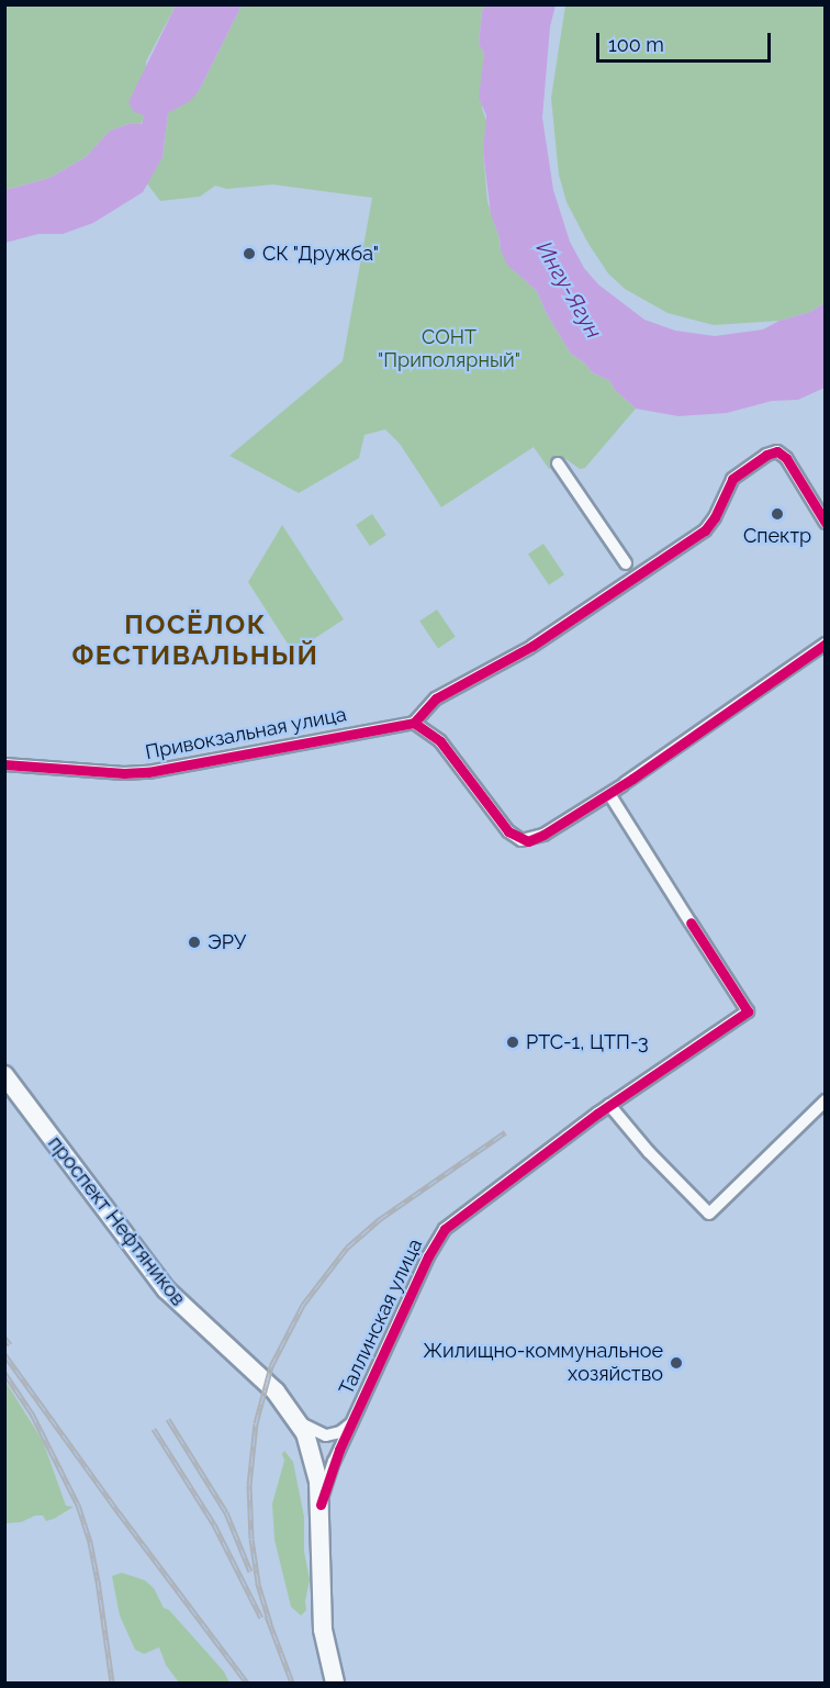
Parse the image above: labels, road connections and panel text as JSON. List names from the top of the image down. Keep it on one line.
{"streets":{"main road":["проспект Нефтяников"],"street":["Привокзальная улица","Таллинская улица"]},"crossings":[["проспект Нефтяников","Таллинская улица"]],"districts":["ПОСЁЛОК ФЕСТИВАЛЬНЫЙ"],"water":["Ингу-Ягун"],"parks":["СОНТ \"Приполярный\""],"places":["СК \"Дружба\"","Спектр","ЭРУ","РТС-1, ЦТП-3","Жилищно-коммунальное хозяйство"],"scale_bar":"100 m"}
